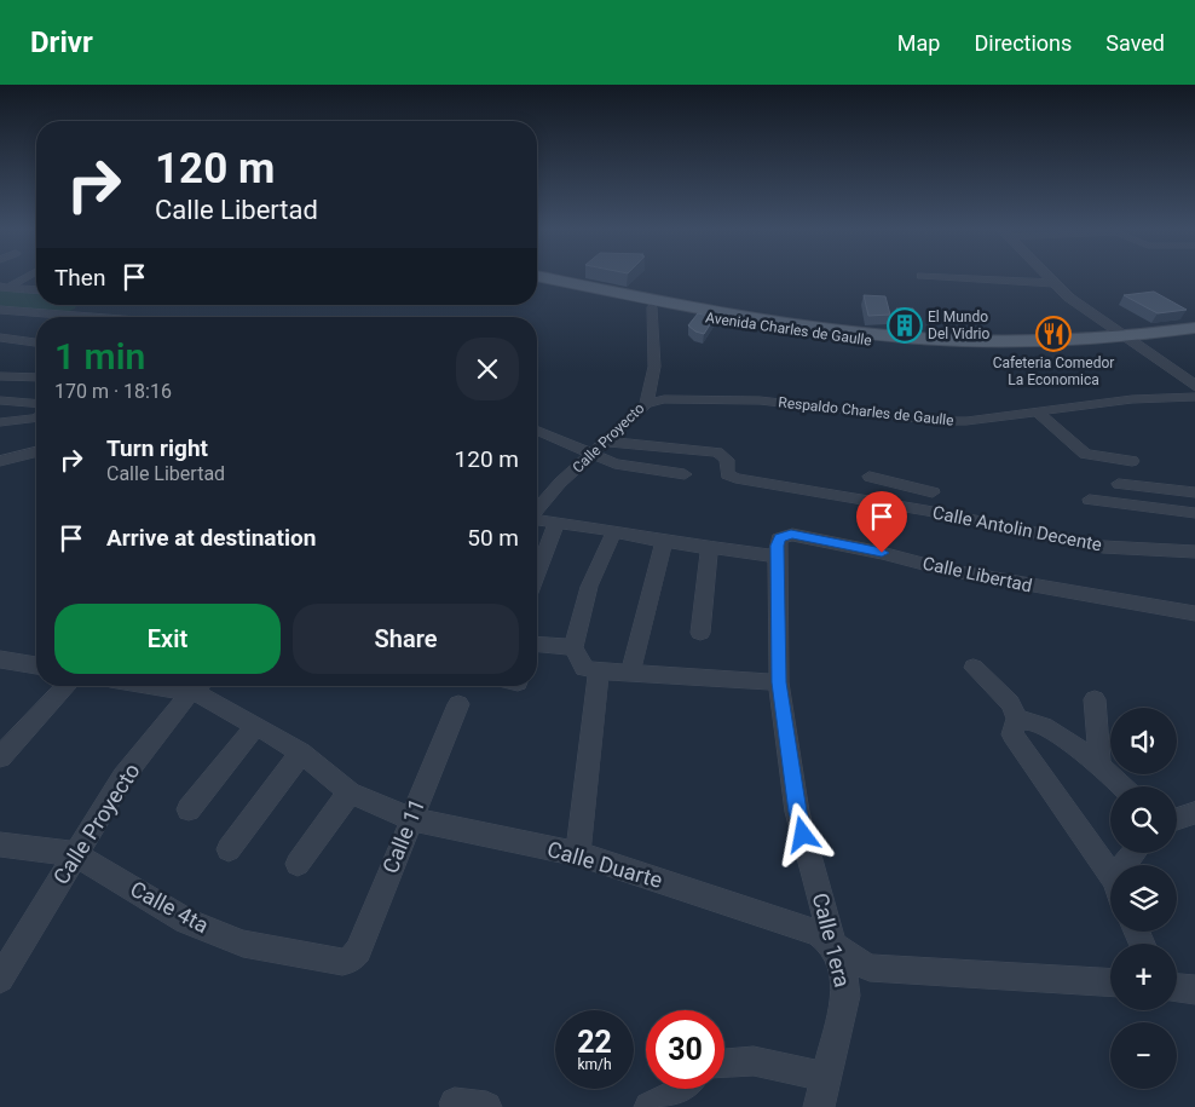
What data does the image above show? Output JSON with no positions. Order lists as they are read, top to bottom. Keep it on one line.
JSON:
{"streets":{"main road":["Avenida Charles de Gaulle"],"street":["Respaldo Charles de Gaulle","Calle Proyecto","Calle Antolin Decente","Calle Libertad","Calle 11","Calle Duarte","Calle 4ta","Calle 1era"]},"crossings":[["Avenida Charles de Gaulle","Calle Proyecto"],["Respaldo Charles de Gaulle","Calle Proyecto"],["Calle Proyecto","Calle Antolin Decente"],["Calle Proyecto","Calle 4ta"],["Calle Libertad","Calle 1era"],["Calle 11","Calle Duarte"],["Calle 11","Calle 4ta"],["Calle Duarte","Calle 1era"]],"places":{"building":["El Mundo Del Vidrio"],"restaurant":["Cafeteria Comedor La Economica"]},"page":{"header":"Drivr","nav":["Map","Directions","Saved"],"turn":["120 m","Calle Libertad"],"then":"Then","heading":["1 min","170 m · 18:16"],"list":[{"name":"Turn right","note":"Calle Libertad","value":"120 m"},{"name":"Arrive at destination","value":"50 m"}],"buttons":["Exit","Share"],"map_buttons":["+","−"],"speed":"22 km/h","limit":"30"}}
